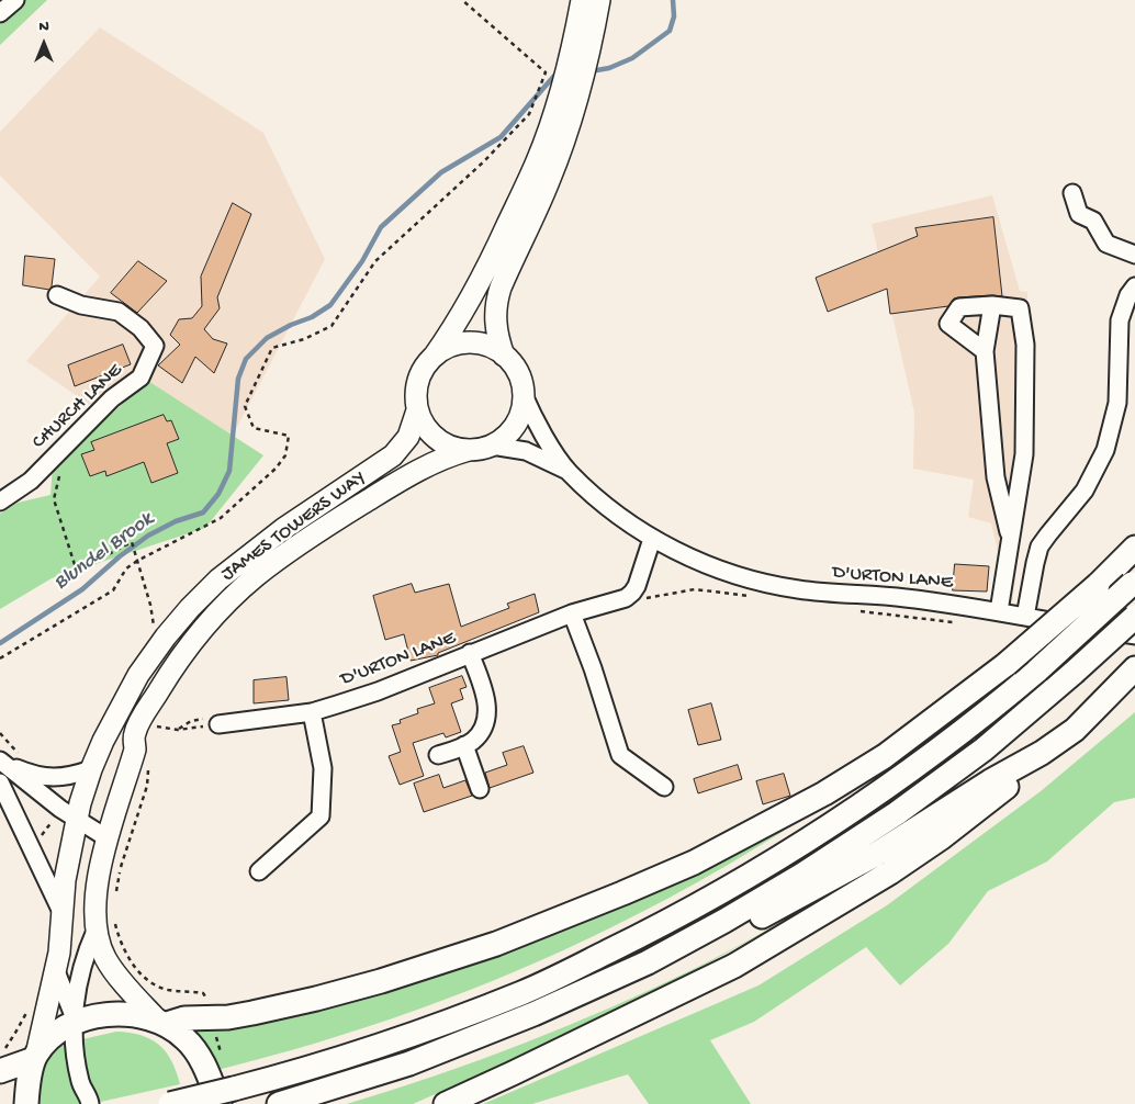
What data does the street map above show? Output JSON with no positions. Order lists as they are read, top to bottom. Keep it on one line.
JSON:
{"streets":{"main road":["JAMES TOWERS WAY"],"street":["CHURCH LANE","D'URTON LANE"]},"crossings":[["JAMES TOWERS WAY","D'URTON LANE"]],"water":["Blundel Brook"],"north":"top"}
